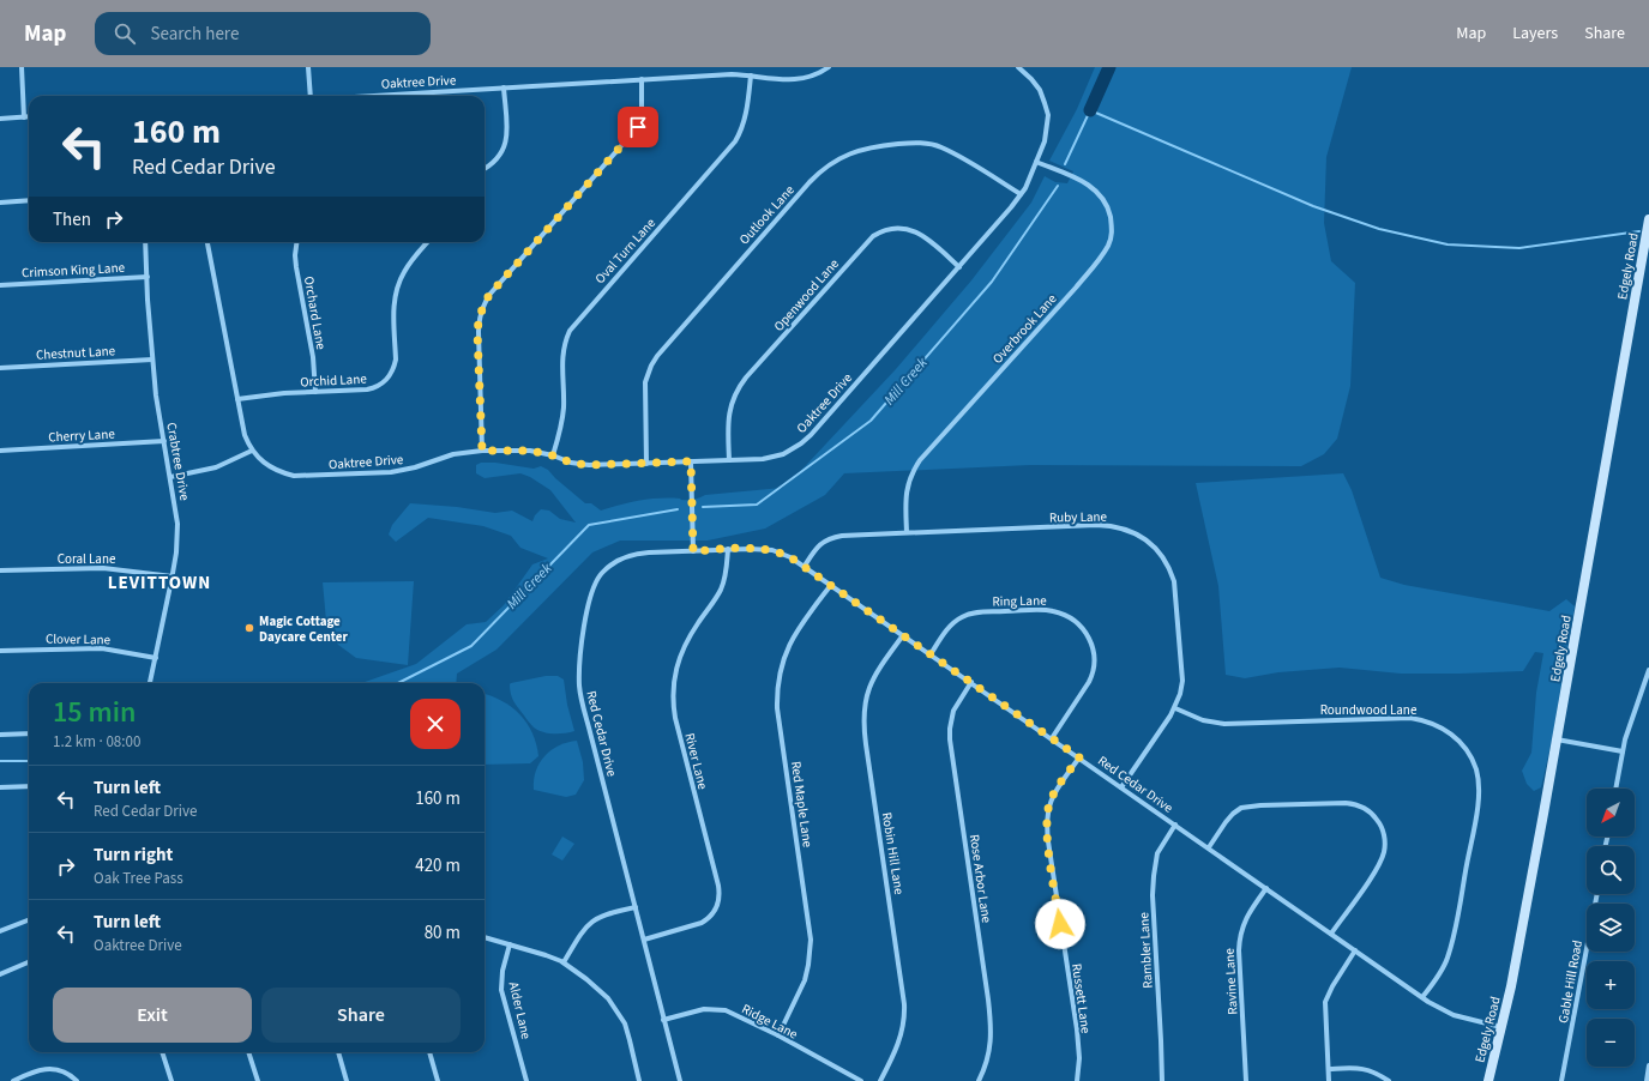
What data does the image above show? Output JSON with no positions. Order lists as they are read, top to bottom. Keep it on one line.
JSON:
{"streets":{"main road":["Edgely Road"],"street":["Oaktree Drive","Outlook Lane","Oval Turn Lane","Crimson King Lane","Openwood Lane","Orchard Lane","Overbrook Lane","Chestnut Lane","Orchid Lane","Cherry Lane","Crabtree Drive","Ruby Lane","Coral Lane","Ring Lane","Clover Lane","Roundwood Lane","Red Cedar Drive","River Lane","Red Maple Lane","Robin Hill Lane","Rose Arbor Lane","Rambler Lane","Ravine Lane","Gable Hill Road","Russett Lane","Alder Lane","Ridge Lane"]},"crossings":[["Oaktree Drive","Outlook Lane"],["Oaktree Drive","Oval Turn Lane"],["Oaktree Drive","Openwood Lane"],["Oaktree Drive","Overbrook Lane"],["Oaktree Drive","Orchid Lane"],["Edgely Road","Red Cedar Drive"],["Crimson King Lane","Crabtree Drive"],["Orchard Lane","Orchid Lane"],["Overbrook Lane","Ruby Lane"],["Chestnut Lane","Crabtree Drive"],["Cherry Lane","Crabtree Drive"],["Crabtree Drive","Coral Lane"],["Crabtree Drive","Clover Lane"],["Ruby Lane","Roundwood Lane"],["Ruby Lane","Red Cedar Drive"],["Ring Lane","Red Cedar Drive"],["Roundwood Lane","Red Cedar Drive"],["Red Cedar Drive","River Lane"],["Red Cedar Drive","Red Maple Lane"],["Red Cedar Drive","Robin Hill Lane"],["Red Cedar Drive","Rose Arbor Lane"],["Red Cedar Drive","Rambler Lane"],["Red Cedar Drive","Ravine Lane"],["Red Cedar Drive","Russett Lane"],["Red Cedar Drive","Ridge Lane"],["Red Maple Lane","Ridge Lane"]],"districts":["LEVITTOWN"],"water":["Mill Creek"],"places":["Magic Cottage Daycare Center"],"north":"bottom left","page":{"header":"Map","search":"Search here","nav":["Map","Layers","Share"],"turn":["160 m","Red Cedar Drive"],"then":"Then","heading":["15 min","1.2 km · 08:00"],"list":[{"name":"Turn left","note":"Red Cedar Drive","value":"160 m"},{"name":"Turn right","note":"Oak Tree Pass","value":"420 m"},{"name":"Turn left","note":"Oaktree Drive","value":"80 m"}],"map_buttons":["+","−"],"buttons":["Exit","Share"]}}
